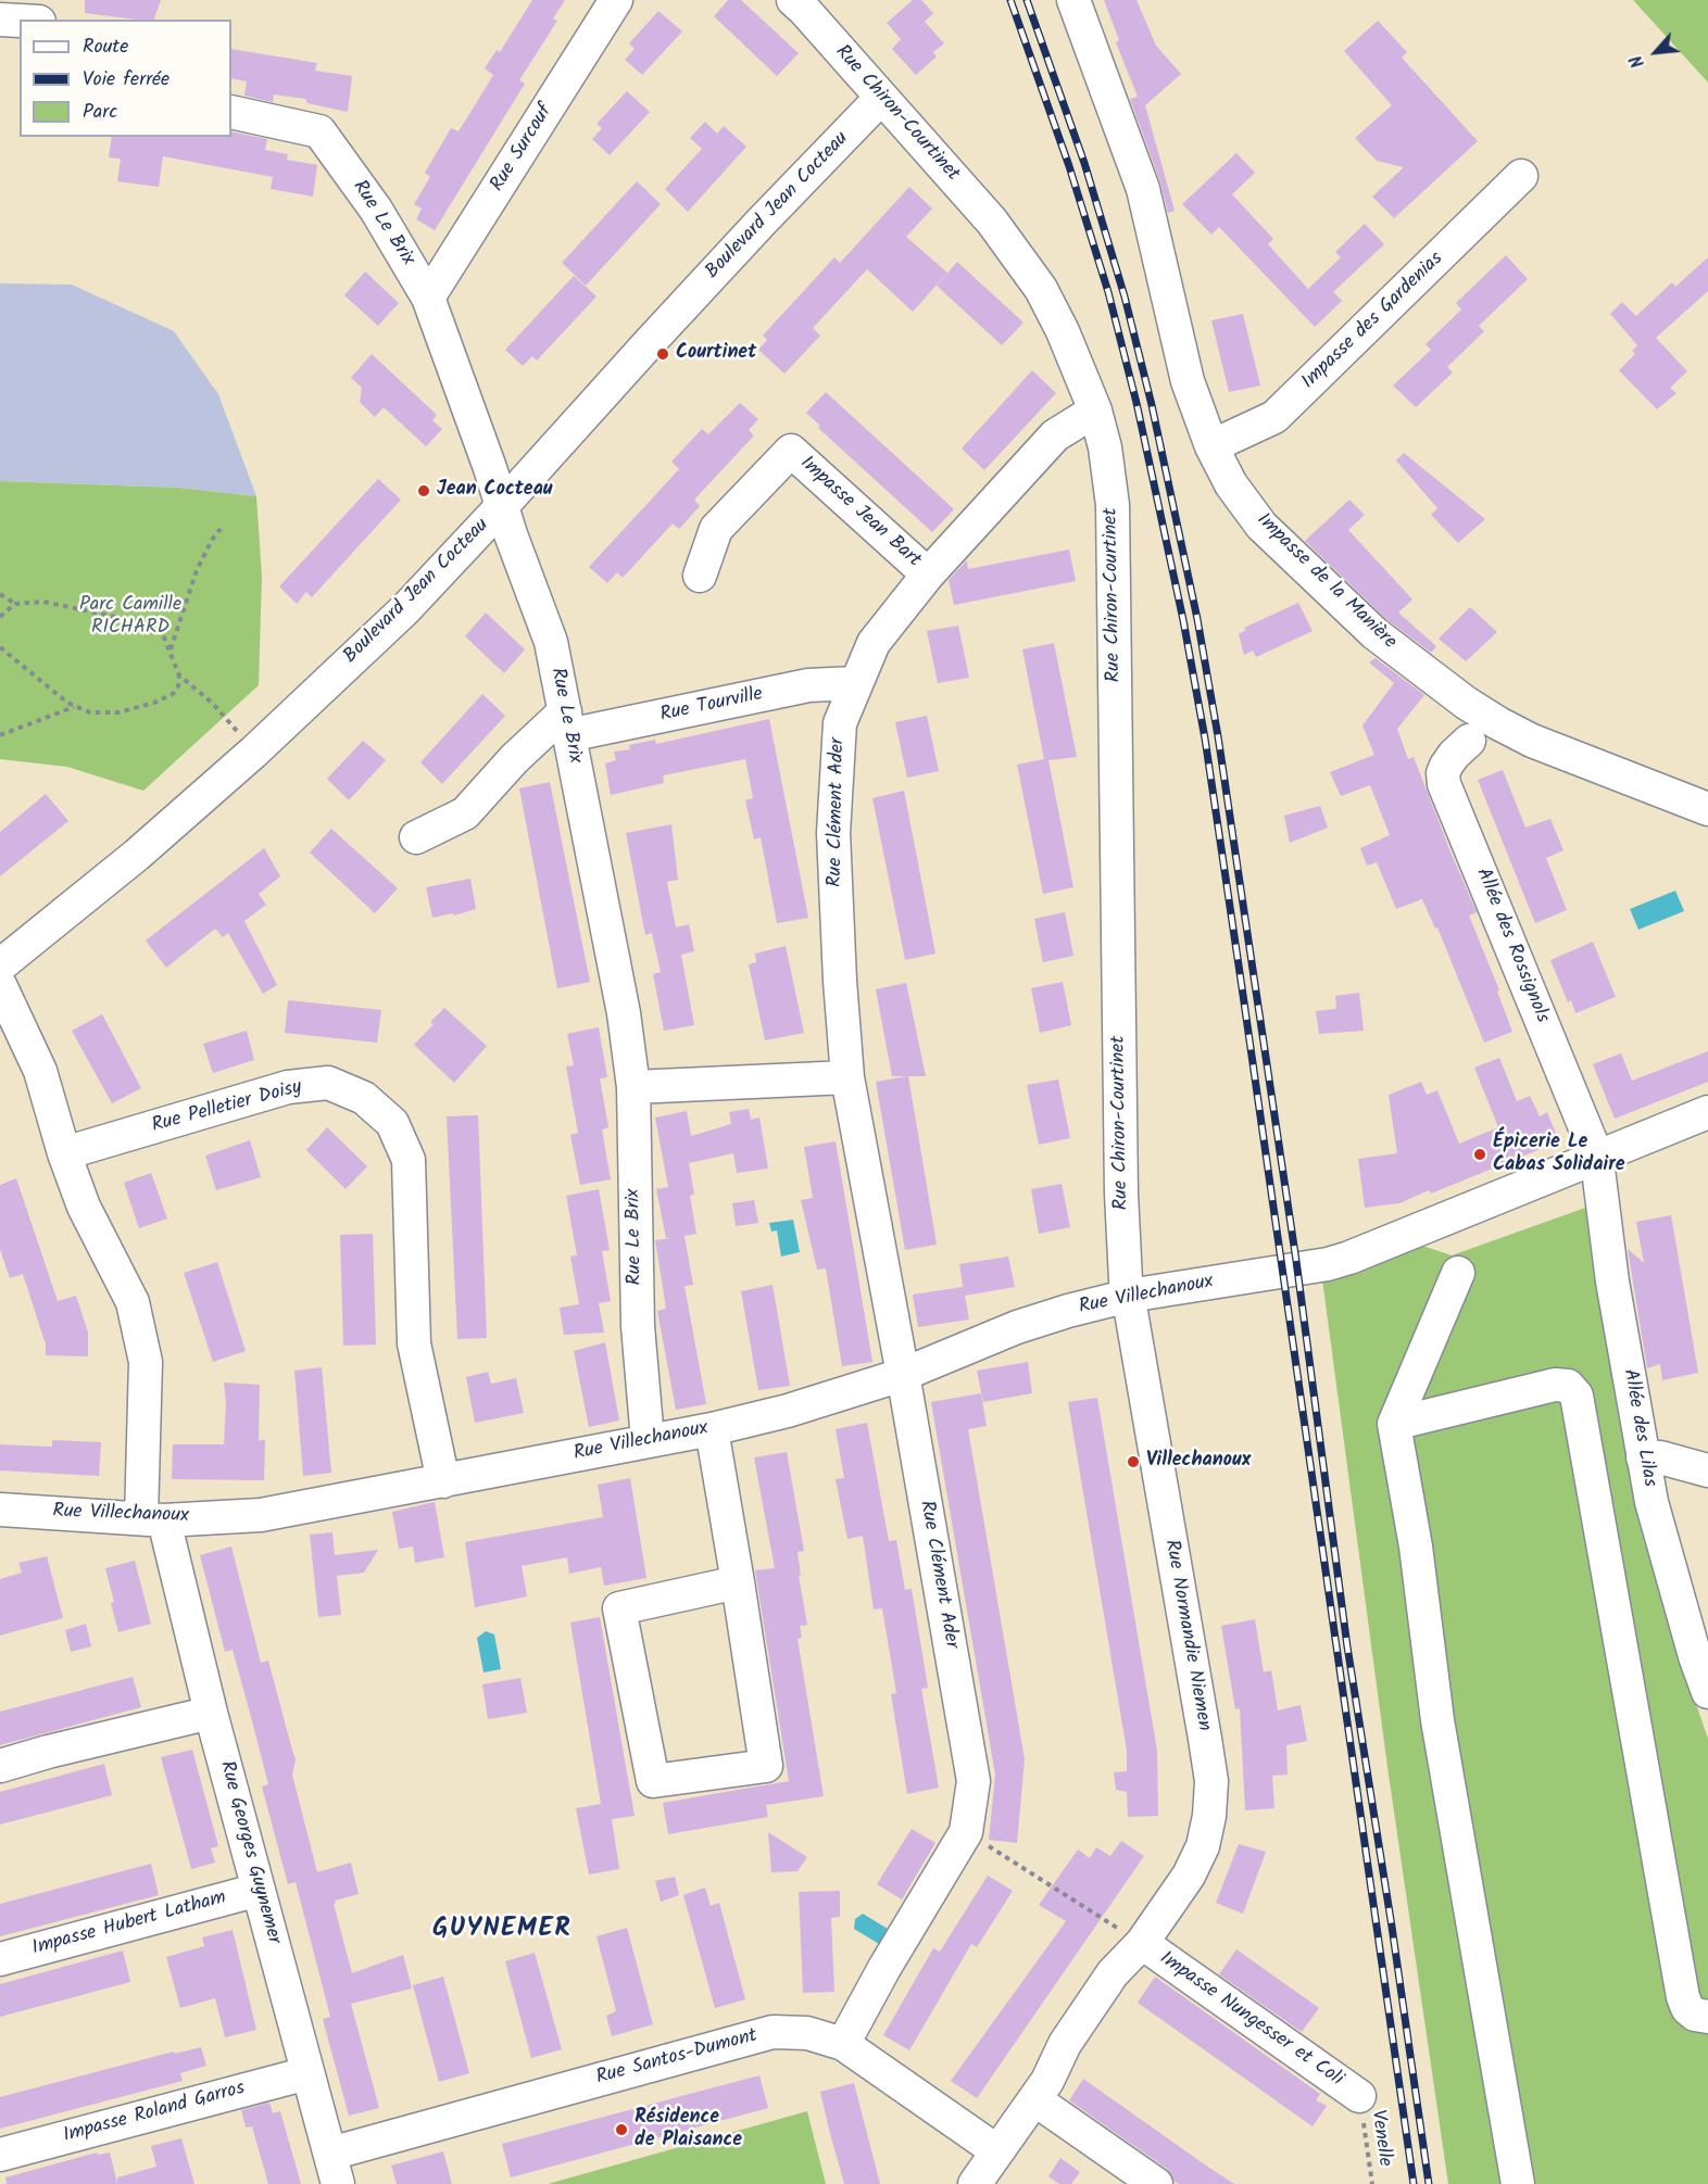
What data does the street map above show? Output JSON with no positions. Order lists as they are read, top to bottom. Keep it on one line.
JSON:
{"streets":{"street":["Rue Chiron-Courtinet","Rue Surcouf","Boulevard Jean Cocteau","Rue Le Brix","Impasse des Gardenias","Impasse Jean Bart","Impasse de la Manière","Rue Tourville","Rue Clément Ader","Allée des Rossignols","Rue Pelletier Doisy","Rue Villechanoux","Allée des Lilas","Rue Normandie Niemen","Rue Georges Guynemer","Impasse Hubert Latham","Impasse Nungesser et Coli","Rue Santos-Dumont","Impasse Roland Garros"],"path":["Venelle"]},"crossings":[["Rue Chiron-Courtinet","Boulevard Jean Cocteau"],["Rue Chiron-Courtinet","Rue Clément Ader"],["Rue Chiron-Courtinet","Rue Villechanoux"],["Rue Chiron-Courtinet","Rue Normandie Niemen"],["Rue Surcouf","Rue Le Brix"],["Boulevard Jean Cocteau","Rue Le Brix"],["Rue Le Brix","Rue Tourville"],["Rue Le Brix","Rue Villechanoux"],["Impasse des Gardenias","Impasse de la Manière"],["Impasse Jean Bart","Rue Clément Ader"],["Rue Tourville","Rue Clément Ader"],["Rue Clément Ader","Rue Villechanoux"],["Rue Clément Ader","Rue Santos-Dumont"],["Allée des Rossignols","Rue Villechanoux"],["Allée des Rossignols","Allée des Lilas"],["Rue Pelletier Doisy","Rue Villechanoux"],["Rue Pelletier Doisy","Rue Georges Guynemer"],["Rue Villechanoux","Allée des Lilas"],["Rue Villechanoux","Rue Normandie Niemen"],["Rue Villechanoux","Rue Georges Guynemer"],["Rue Normandie Niemen","Impasse Nungesser et Coli"],["Rue Normandie Niemen","Rue Santos-Dumont"],["Rue Georges Guynemer","Impasse Hubert Latham"],["Rue Georges Guynemer","Rue Santos-Dumont"],["Rue Georges Guynemer","Impasse Roland Garros"],["Impasse Nungesser et Coli","Venelle"]],"districts":["GUYNEMER"],"parks":["Parc Camille RICHARD"],"places":["Courtinet","Jean Cocteau","Épicerie Le Cabas Solidaire","Villechanoux","Résidence de Plaisance"],"legend":["Route","Voie ferrée","Parc"],"north":"bottom left"}
